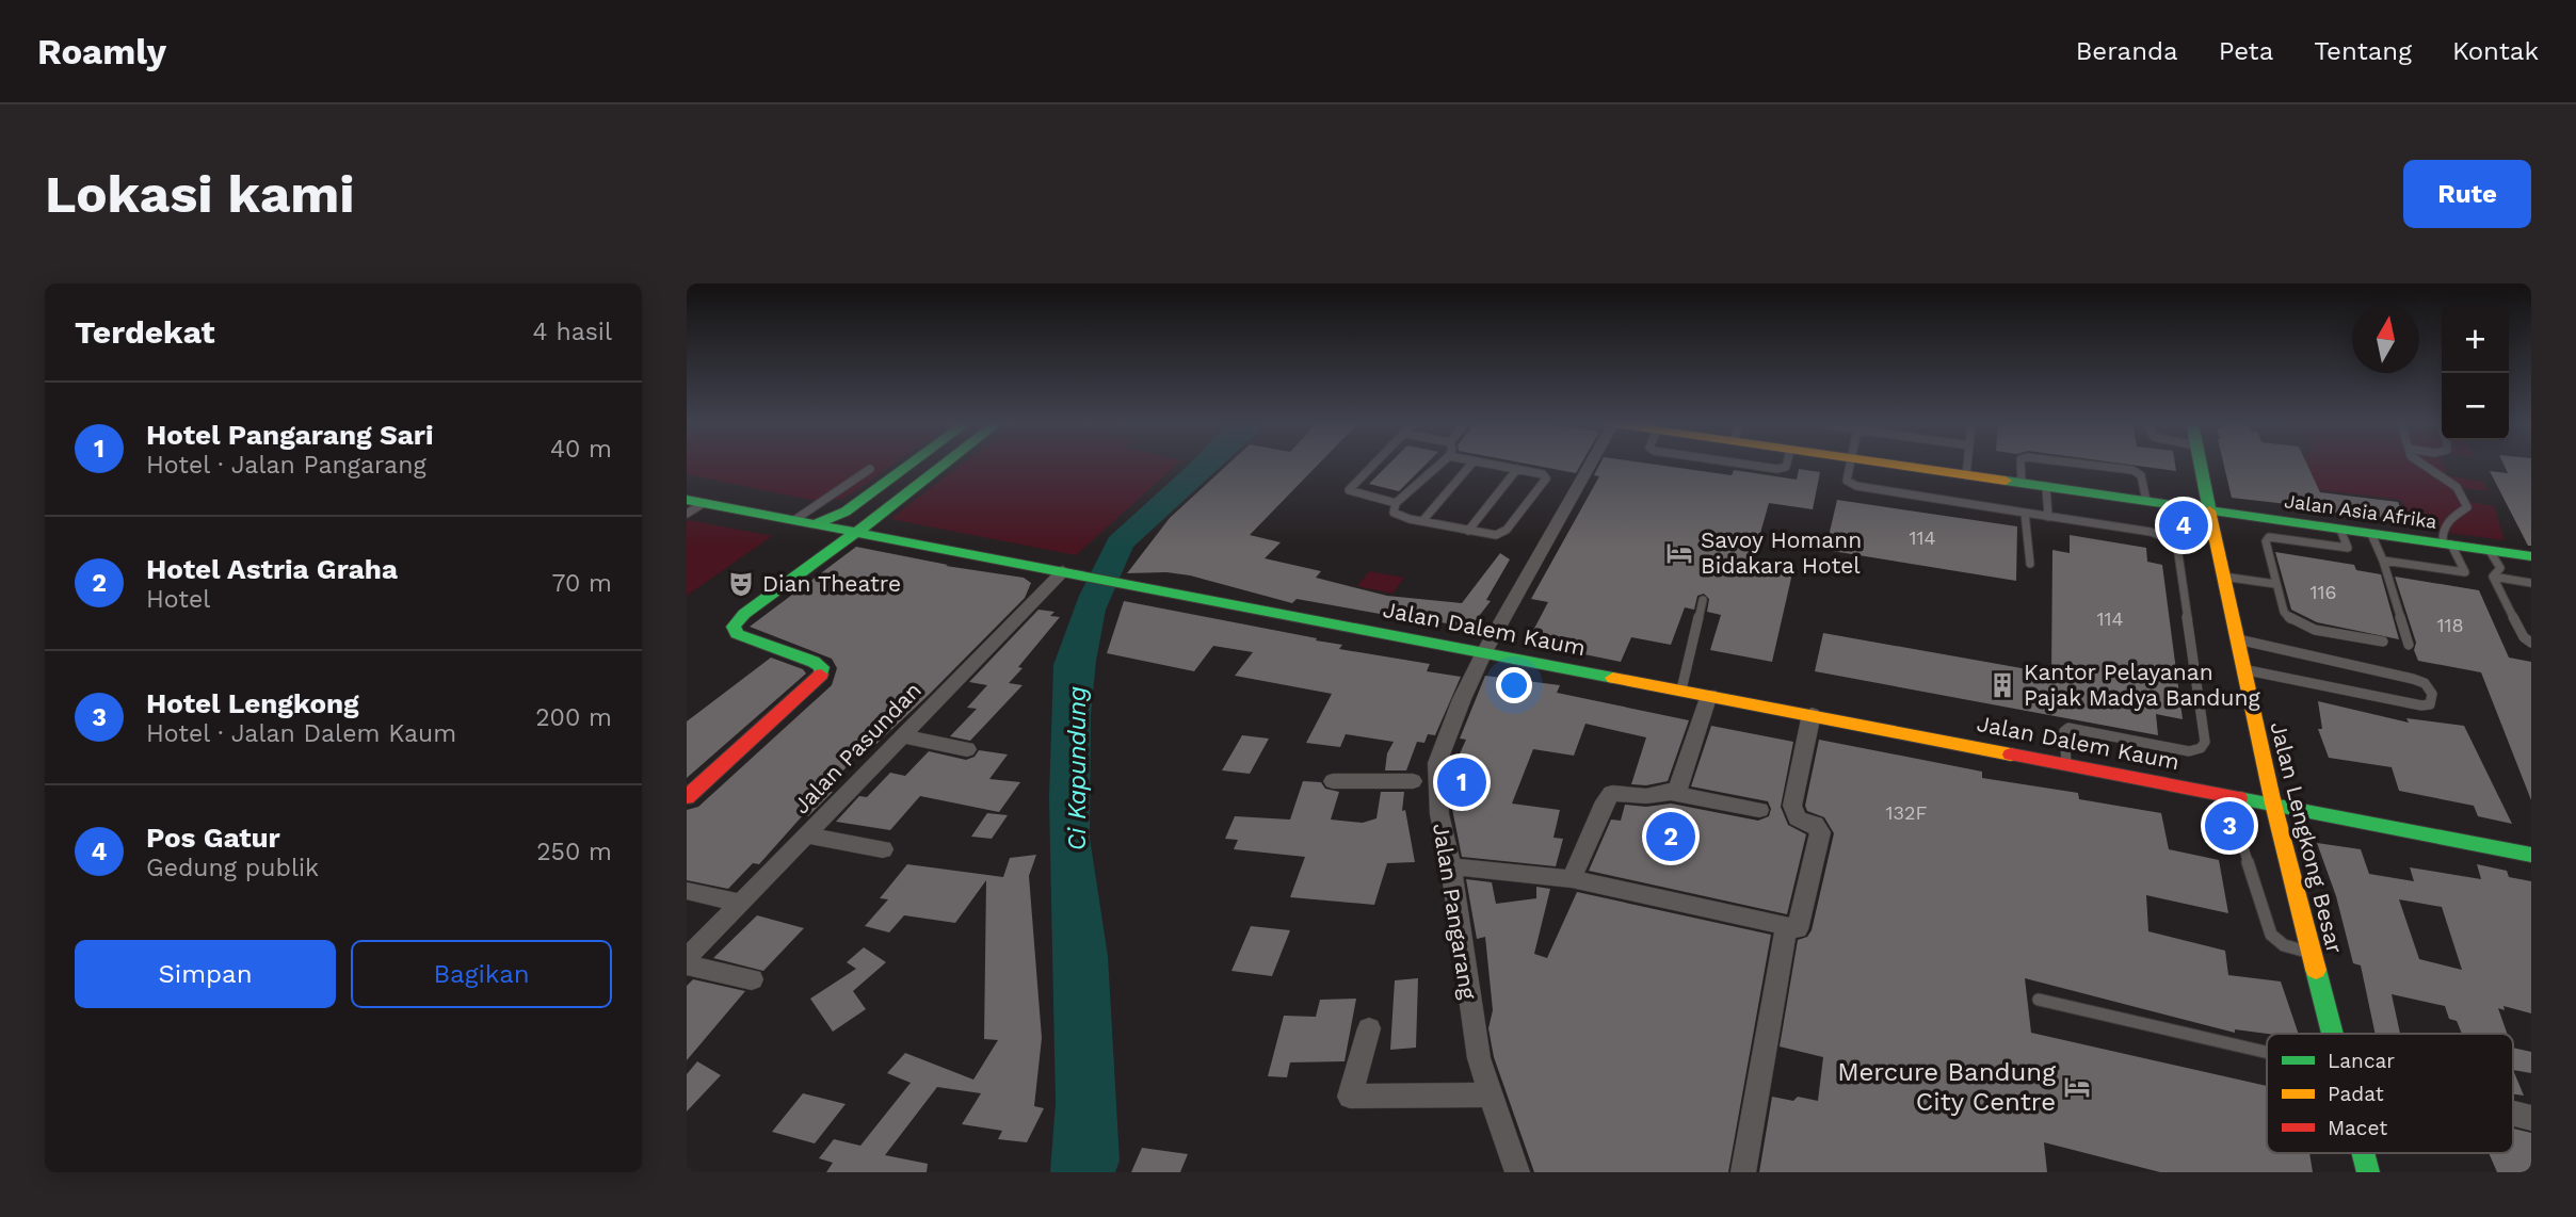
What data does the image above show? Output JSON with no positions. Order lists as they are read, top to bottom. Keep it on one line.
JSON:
{"streets":{"main road":["Jalan Asia Afrika","Jalan Dalem Kaum","Jalan Lengkong Besar"],"street":["Jalan Pasundan","Jalan Pangarang"]},"crossings":[["Jalan Asia Afrika","Jalan Lengkong Besar"],["Jalan Dalem Kaum","Jalan Pasundan"],["Jalan Dalem Kaum","Jalan Lengkong Besar"],["Jalan Dalem Kaum","Jalan Pangarang"]],"water":["Ci Kapundung"],"places":{"hotel":["Savoy Homann Bidakara Hotel","Mercure Bandung City Centre"],"theatre":["Dian Theatre"],"building":["Kantor Pelayanan Pajak Madya Bandung"]},"house_numbers":["114","116","114","118","132F"],"legend":["Lancar","Padat","Macet"],"north":"top","page":{"header":"Roamly","nav":["Beranda","Peta","Tentang","Kontak"],"buttons":["Rute",["Simpan","Bagikan"]],"title":"Lokasi kami","heading":["Terdekat","4 hasil"],"map_buttons":["+","−"],"list":[{"mark":"1","name":"Hotel Pangarang Sari","note":"Hotel · Jalan Pangarang","value":"40 m"},{"mark":"2","name":"Hotel Astria Graha","note":"Hotel","value":"70 m"},{"mark":"3","name":"Hotel Lengkong","note":"Hotel · Jalan Dalem Kaum","value":"200 m"},{"mark":"4","name":"Pos Gatur","note":"Gedung publik","value":"250 m"}],"pins":["4","1","3","2"]}}
